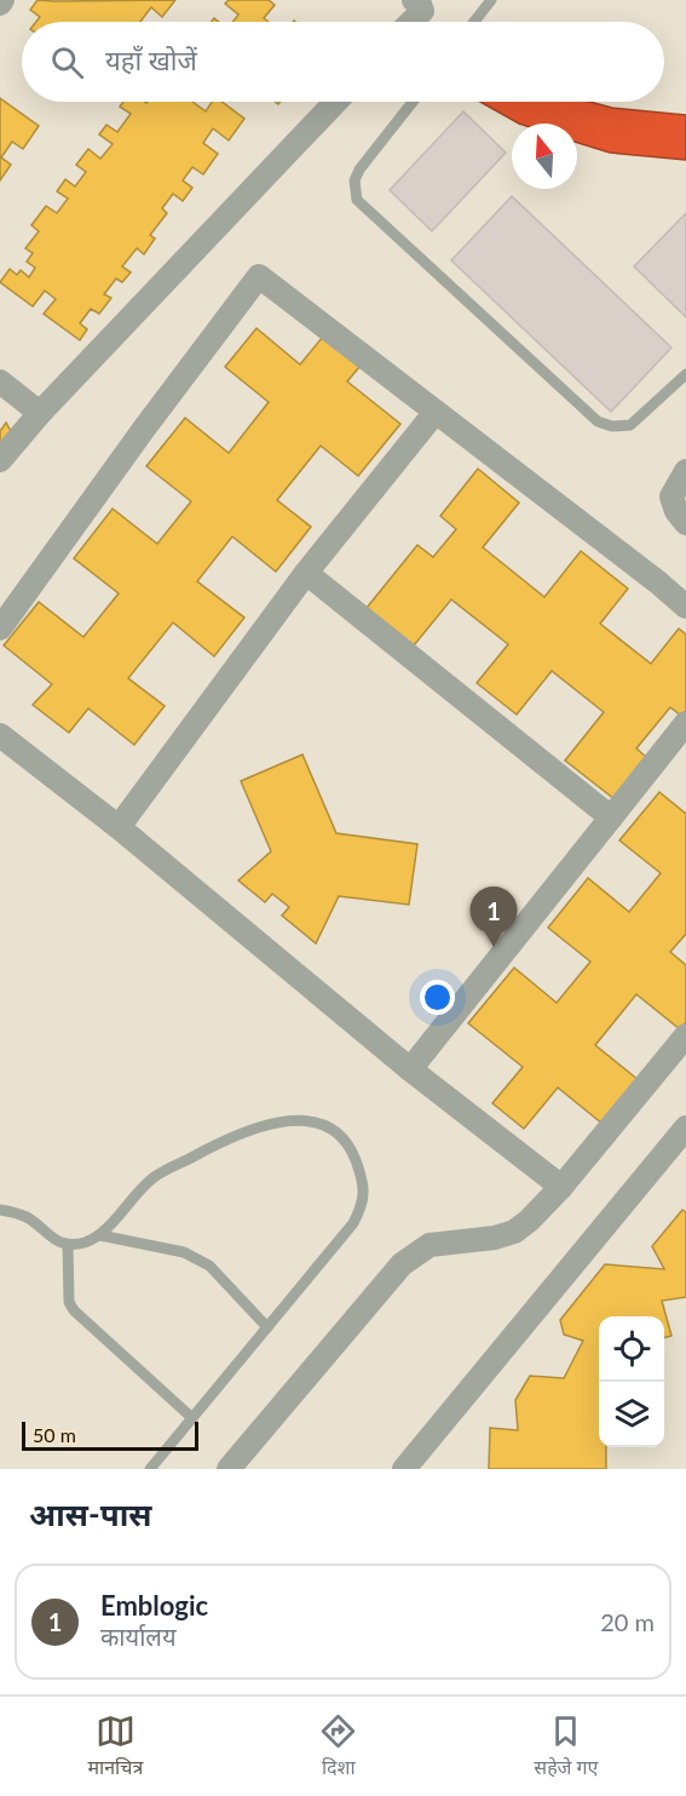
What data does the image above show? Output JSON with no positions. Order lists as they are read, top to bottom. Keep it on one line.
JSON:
{"scale_bar":"50 m","north":"top","page":{"search":"यहाँ खोजें","pins":"1","scale":"50 m","heading":"आस-पास","list":[{"mark":"1","name":"Emblogic","note":"कार्यालय","value":"20 m"}],"nav":["मानचित्र","दिशा","सहेजे गए"]}}
